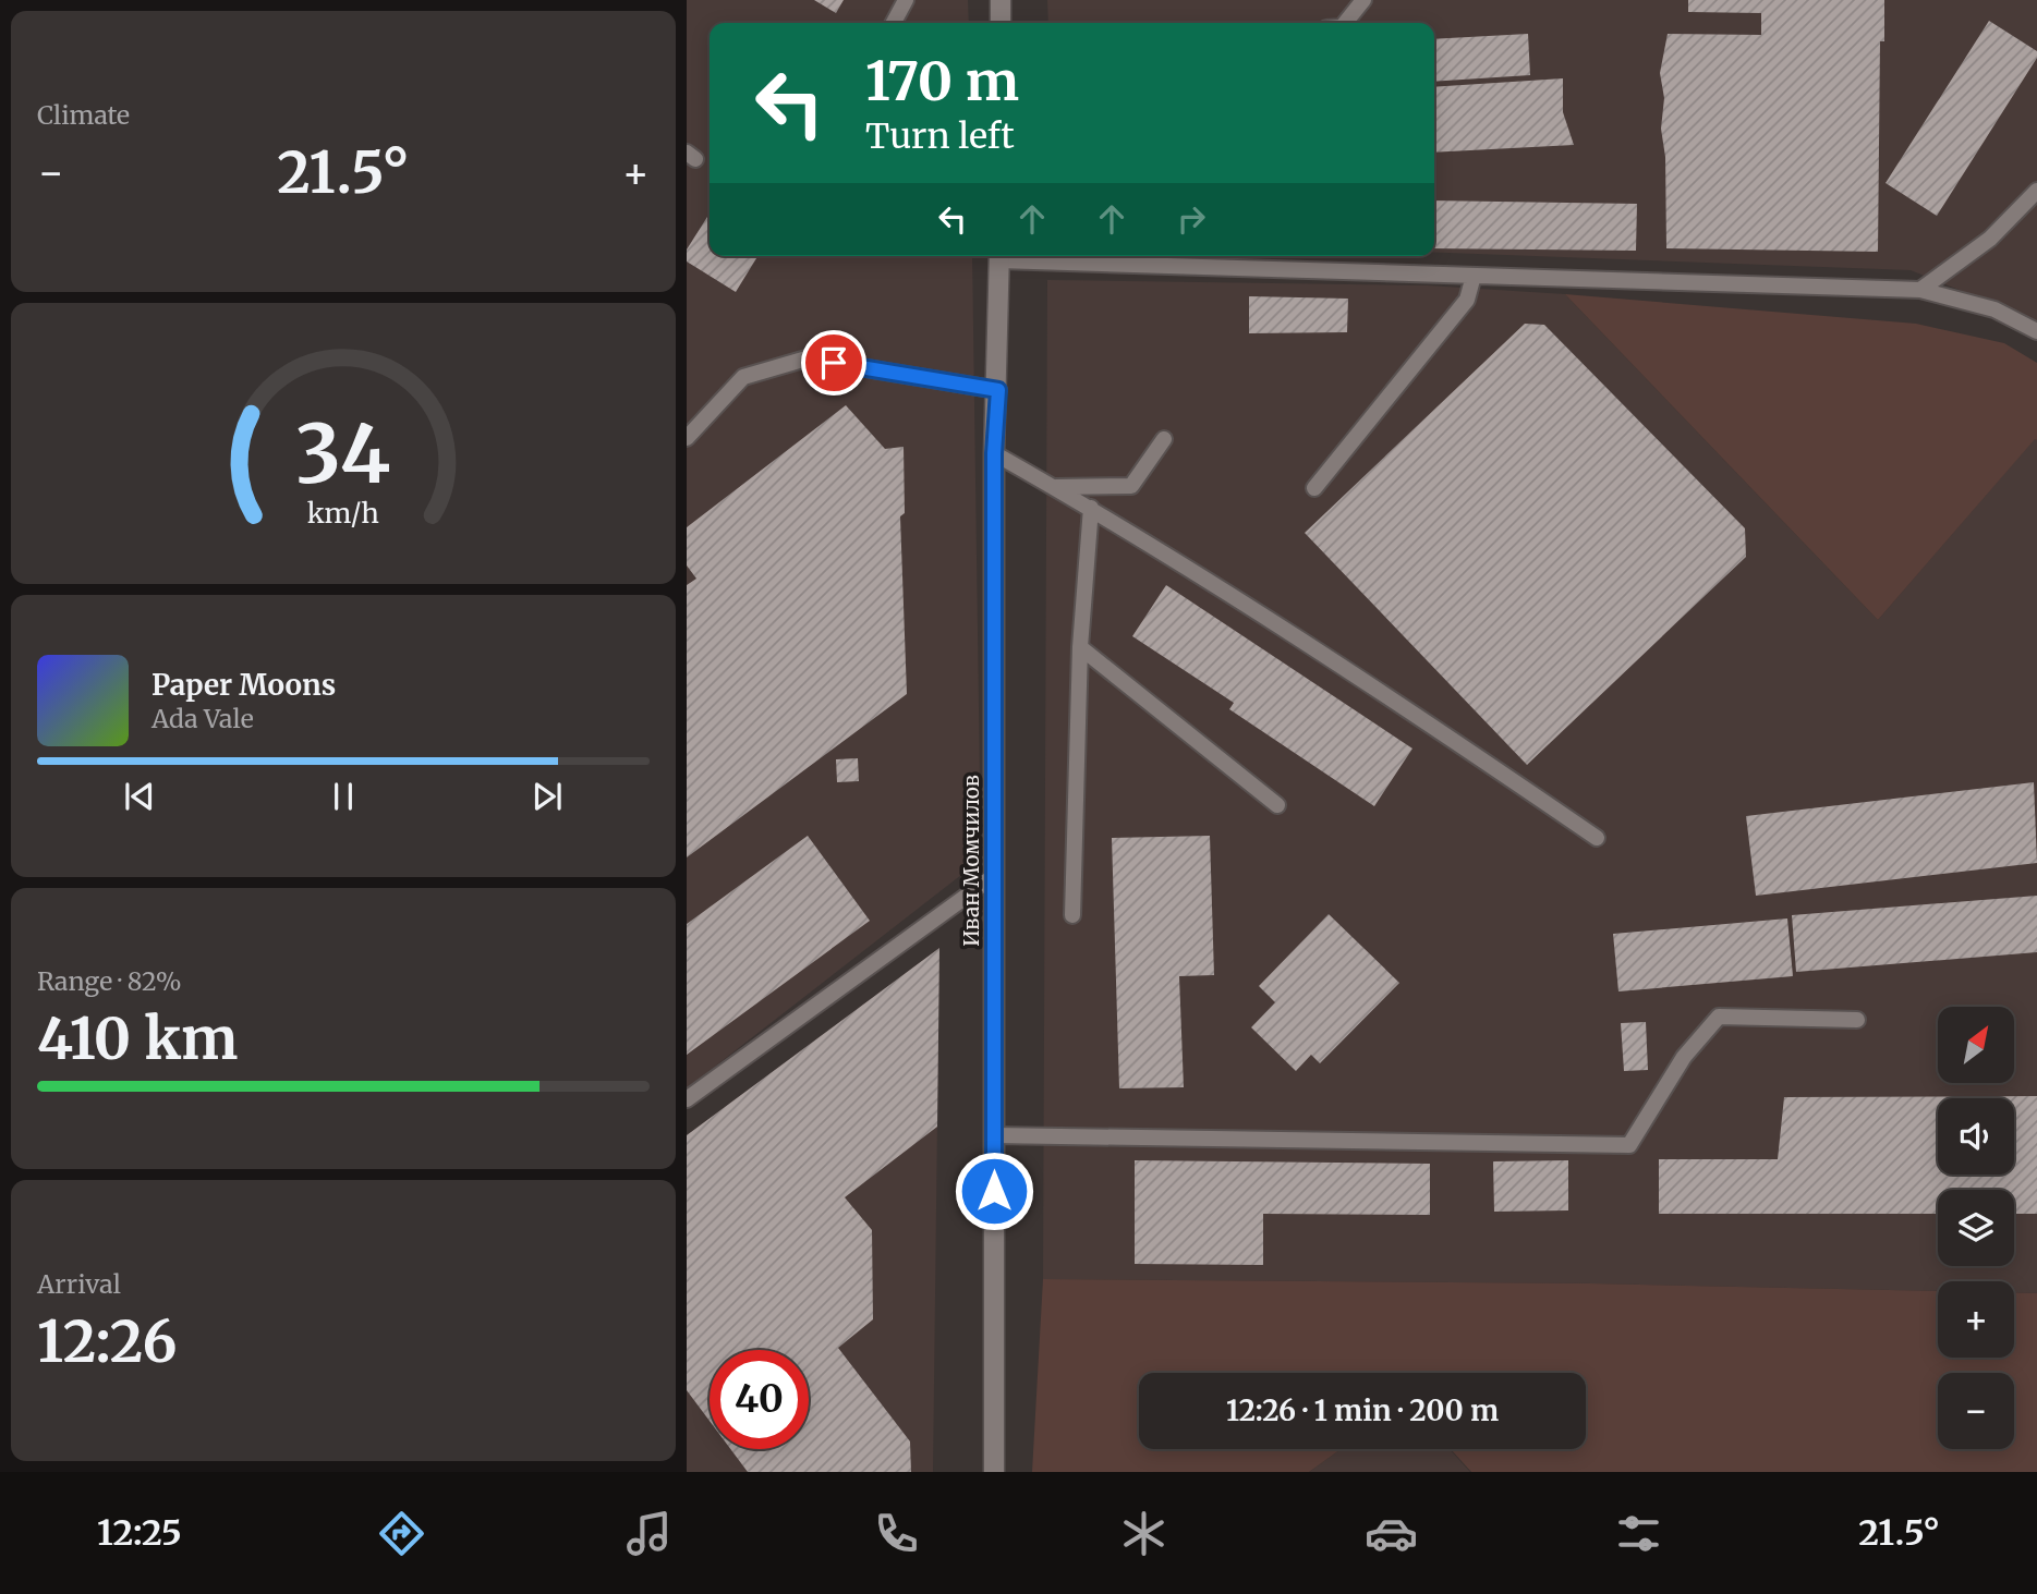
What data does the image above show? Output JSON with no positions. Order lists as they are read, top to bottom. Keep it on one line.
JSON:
{"streets":{"street":["Иван Момчилов"]},"north":"top right","page":{"tile":["Climate",["Range · 82%","410 km"],["Arrival","12:26"]],"turn":["170 m","Turn left"],"heat":["−","21.5°","+"],"song":["Paper Moons","Ada Vale"],"map_buttons":["+","−"],"limit":"40","trip":"12:26 · 1 min · 200 m","tabs":["12:25","21.5°"],"gauge":["34","km/h"]}}
